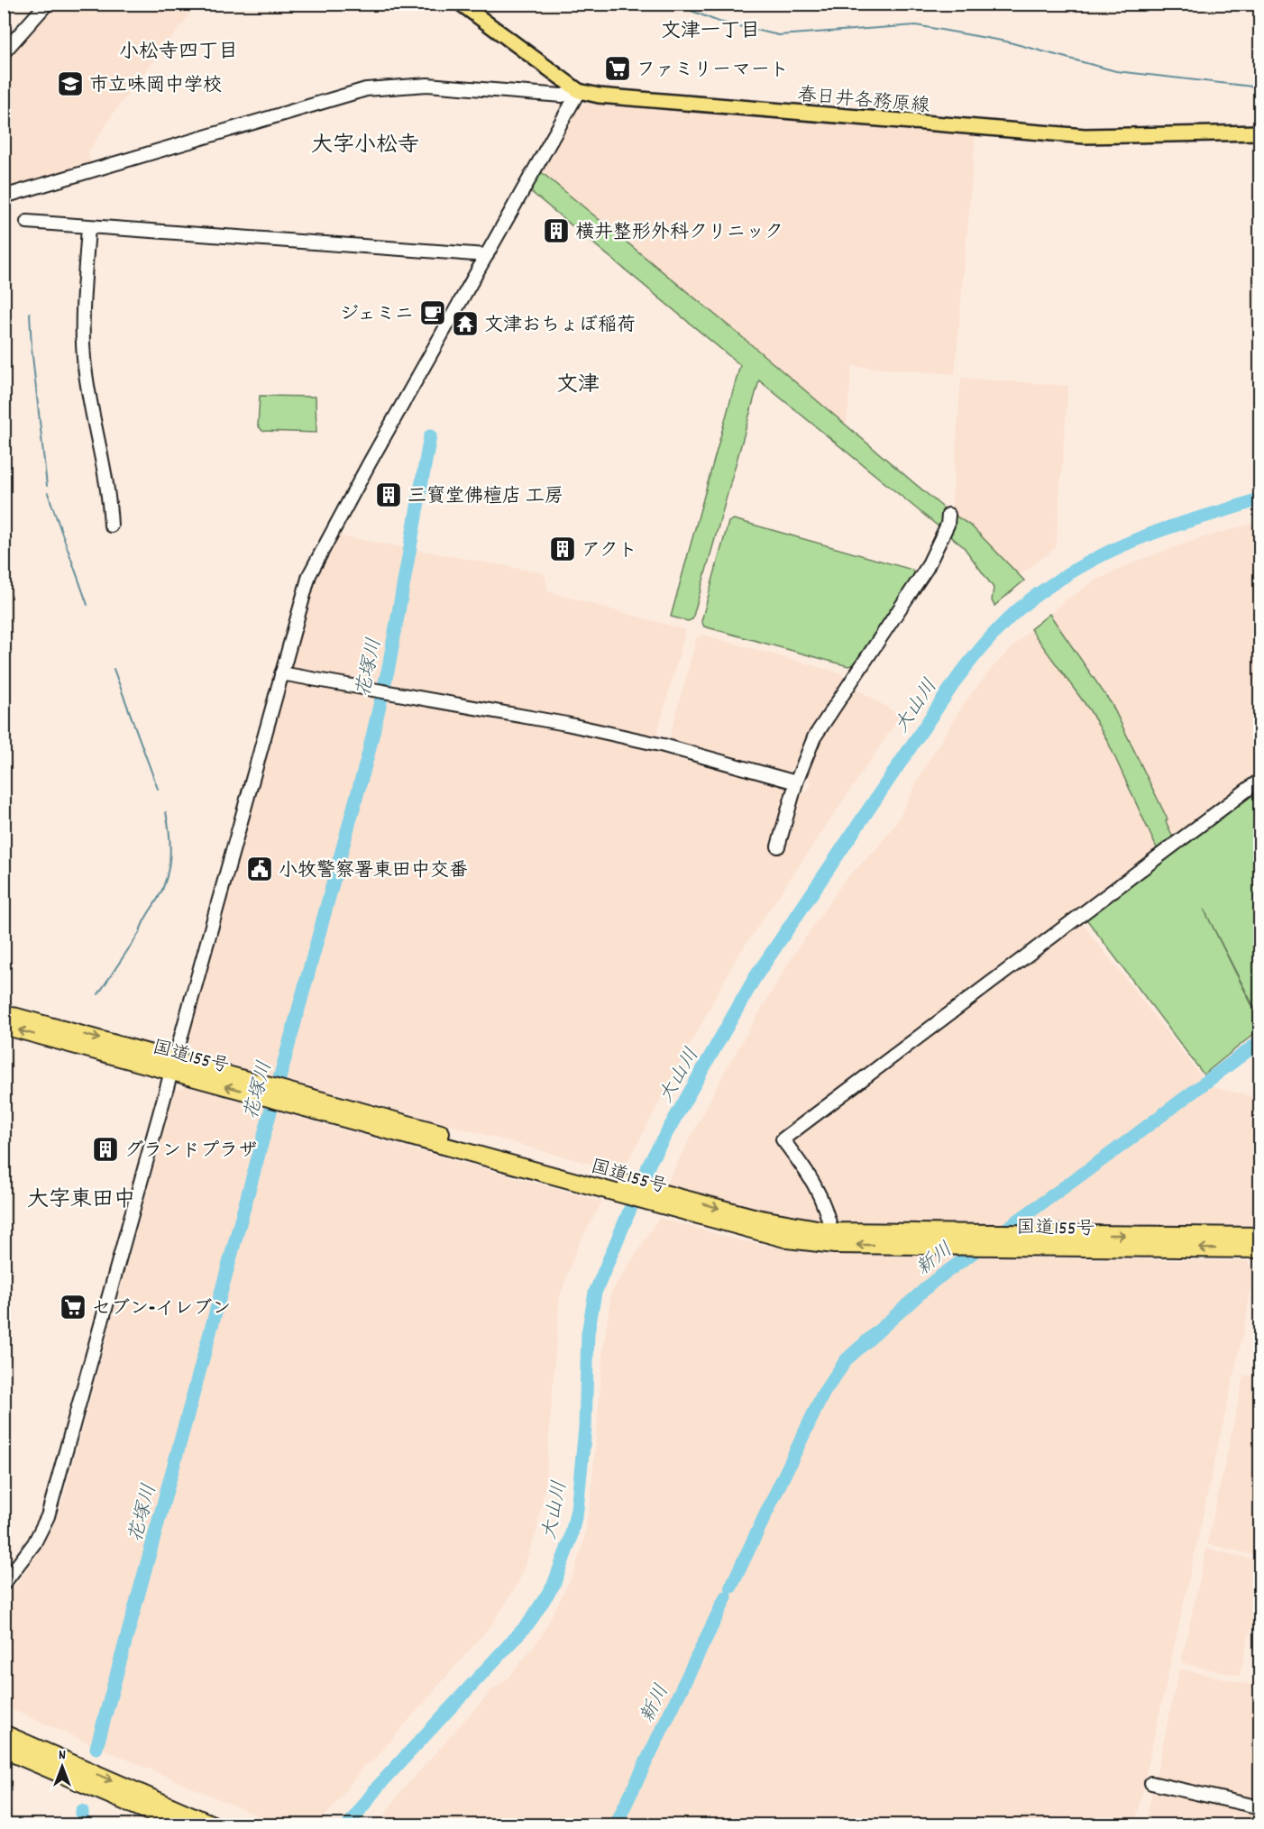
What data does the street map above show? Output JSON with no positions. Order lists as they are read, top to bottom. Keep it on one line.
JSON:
{"streets":{"highway":["国道155号"],"main road":["春日井各務原線"]},"districts":["文津一丁目","小松寺四丁目","大字小松寺","文津","大字東田中"],"water":["花塚川","大山川","新川"],"places":{"supermarket":["ファミリーマート","セブン-イレブン"],"school or university":["市立味岡中学校"],"building":["横井整形外科クリニック","三寳堂佛檀店 工房","アクト","グランドプラザ"],"cafe":["ジェミニ"],"temple":["文津おちょぼ稲荷"],"public building":["小牧警察署東田中交番"]},"north":"top"}
